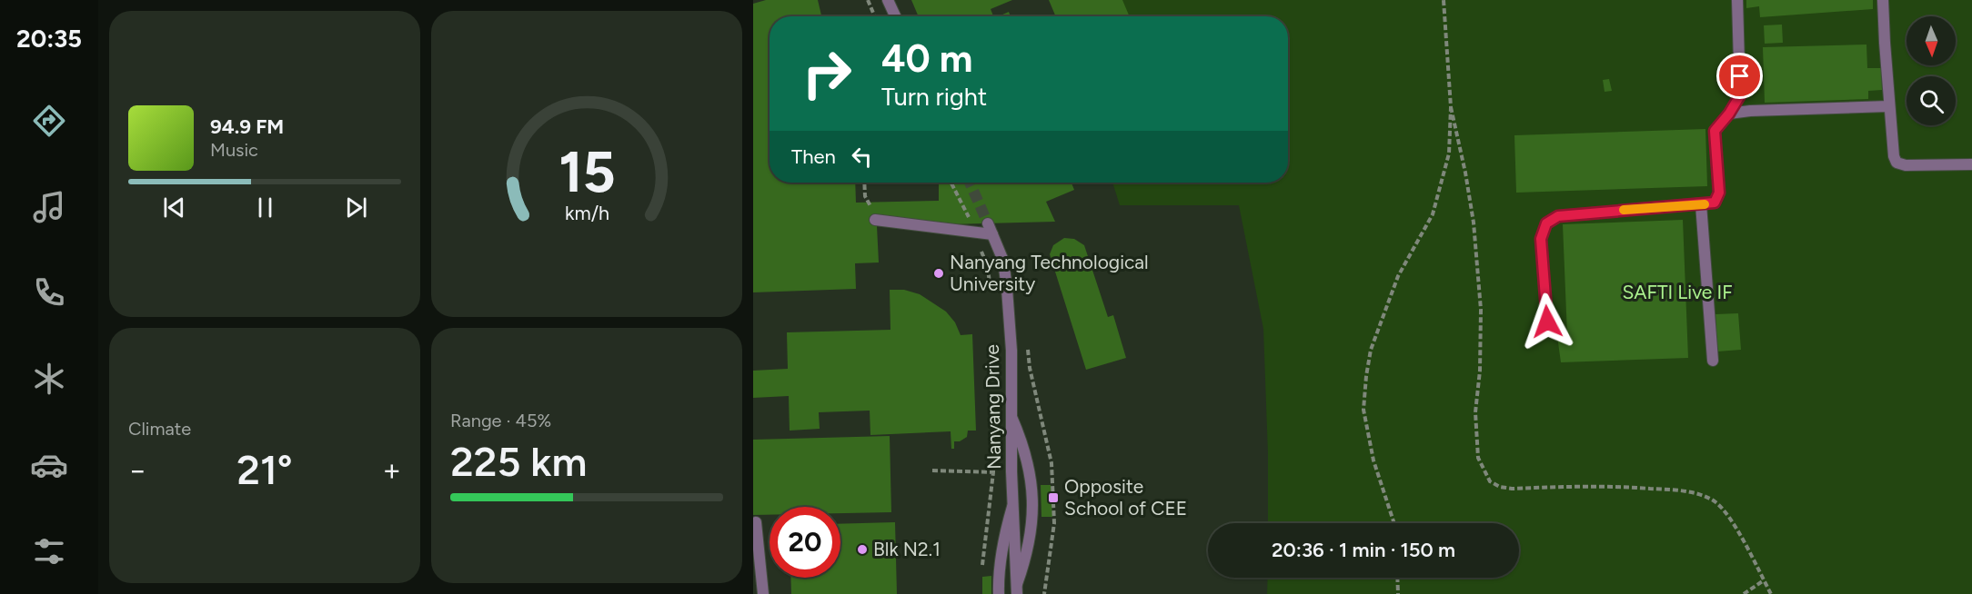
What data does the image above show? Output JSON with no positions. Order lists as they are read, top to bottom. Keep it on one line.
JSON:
{"streets":{"street":["Nanyang Drive"]},"parks":["SAFTI Live IF"],"places":{"other":["Nanyang Technological University","Blk N2.1"],"transit":["Opposite School of CEE"]},"north":"bottom","page":{"tabs":"20:35","turn":["40 m","Turn right"],"song":["94.9 FM","Music"],"then":"Then","tile":["Climate",["Range · 45%","225 km"]],"heat":["−","21°","+"],"limit":"20","trip":"20:36 · 1 min · 150 m","gauge":["15","km/h"]}}
